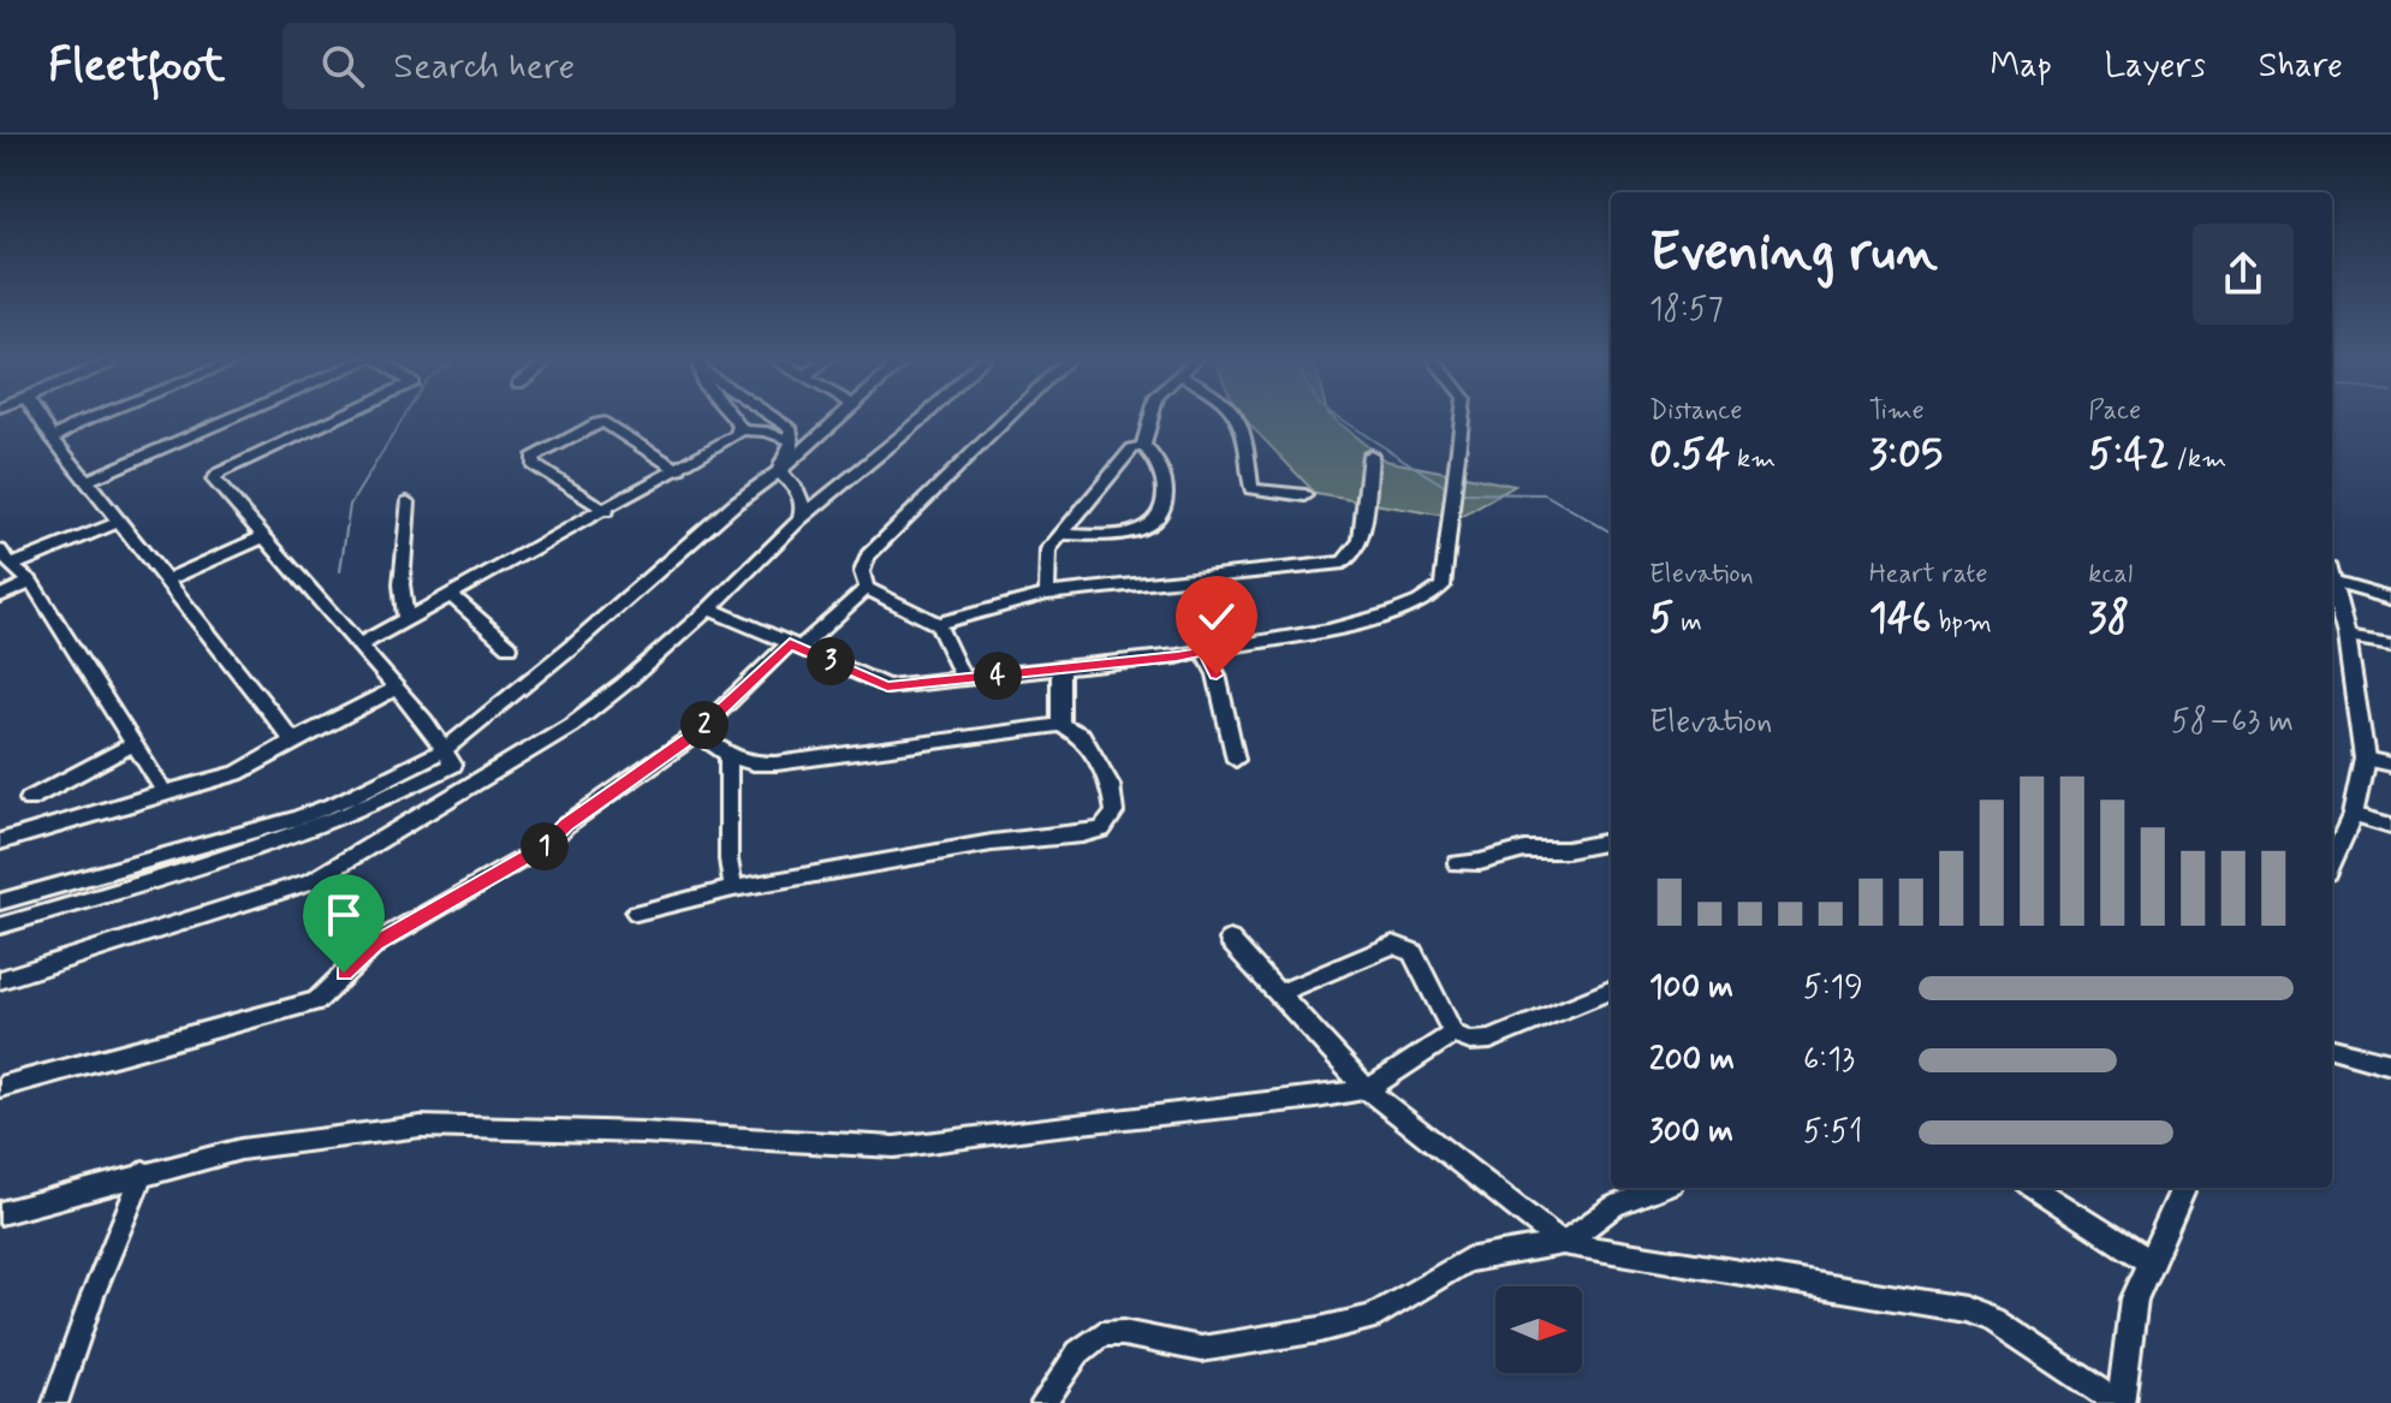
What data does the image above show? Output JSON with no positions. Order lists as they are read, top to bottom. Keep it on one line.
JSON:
{"north":"right","page":{"header":"Fleetfoot","search":"Search here","nav":["Map","Layers","Share"],"heading":["Evening run","18:57"],"stats":[["Distance","0.54 km"],["Time","3:05"],["Pace","5:42 /km"],["Elevation","5 m"],["Heart rate","146 bpm"],["kcal","38"]],"pins":["3","4","2","1"],"chart":["Elevation","58–63 m"],"list":[{"name":"100 m","note":"5:19"},{"name":"200 m","note":"6:13"},{"name":"300 m","note":"5:51"}]}}
